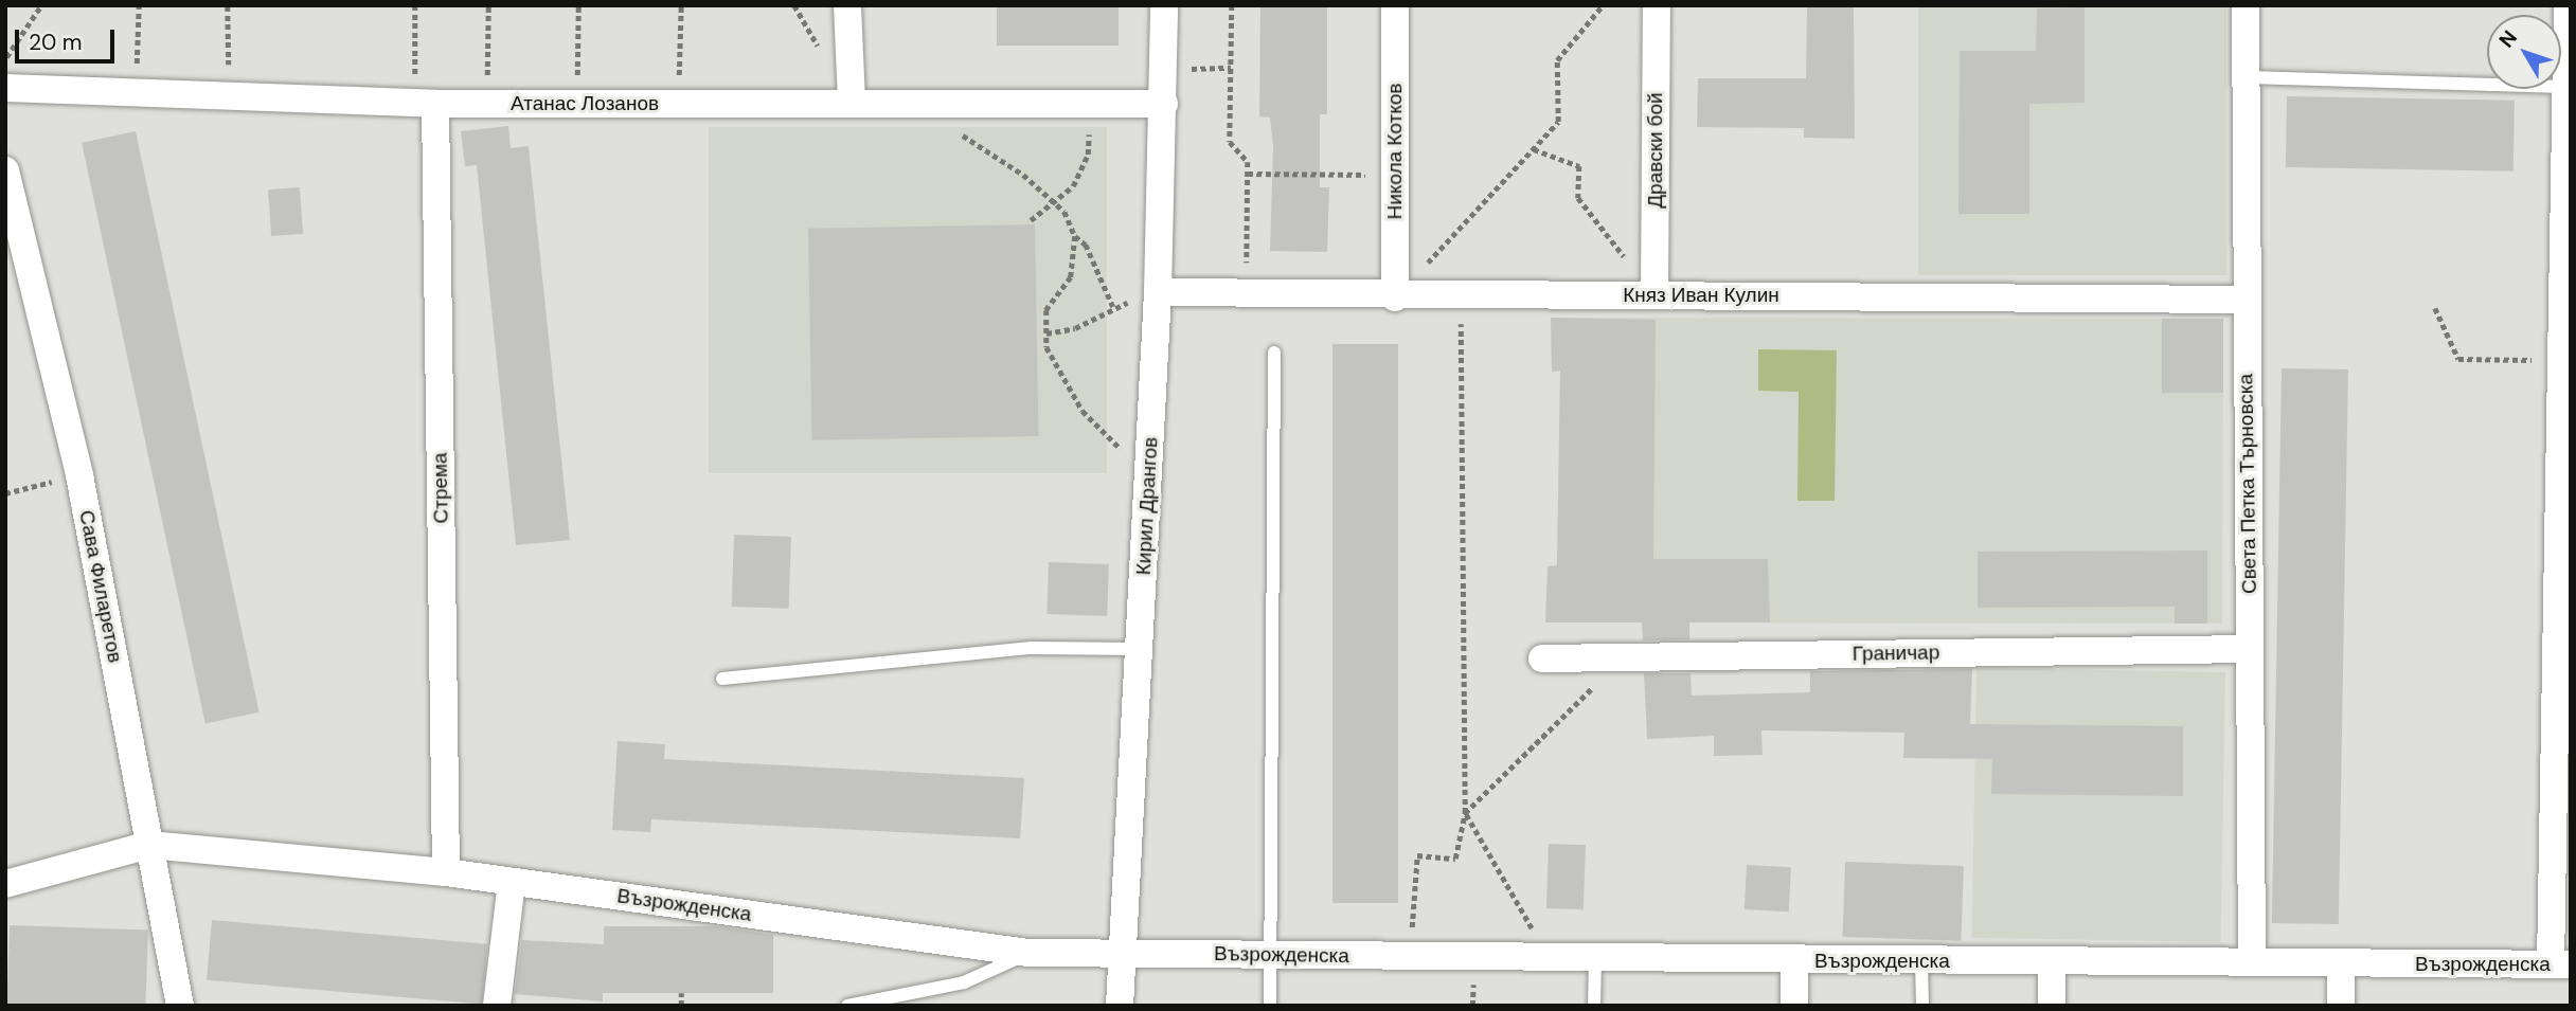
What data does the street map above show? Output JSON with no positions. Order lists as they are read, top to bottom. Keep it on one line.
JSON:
{"streets":{"street":["Атанас Лозанов","Дравски бой","Никола Котков","Княз Иван Кулин","Света Петка Търновска","Стрема","Кирил Дрангов","Сава Филаретов","Граничар","Възрожденска"]},"crossings":[["Атанас Лозанов","Стрема"],["Атанас Лозанов","Кирил Дрангов"],["Дравски бой","Княз Иван Кулин"],["Никола Котков","Княз Иван Кулин"],["Княз Иван Кулин","Света Петка Търновска"],["Княз Иван Кулин","Кирил Дрангов"],["Света Петка Търновска","Граничар"],["Света Петка Търновска","Възрожденска"],["Стрема","Възрожденска"],["Кирил Дрангов","Възрожденска"],["Сава Филаретов","Възрожденска"]],"scale_bar":"20 m","north":"top left"}
